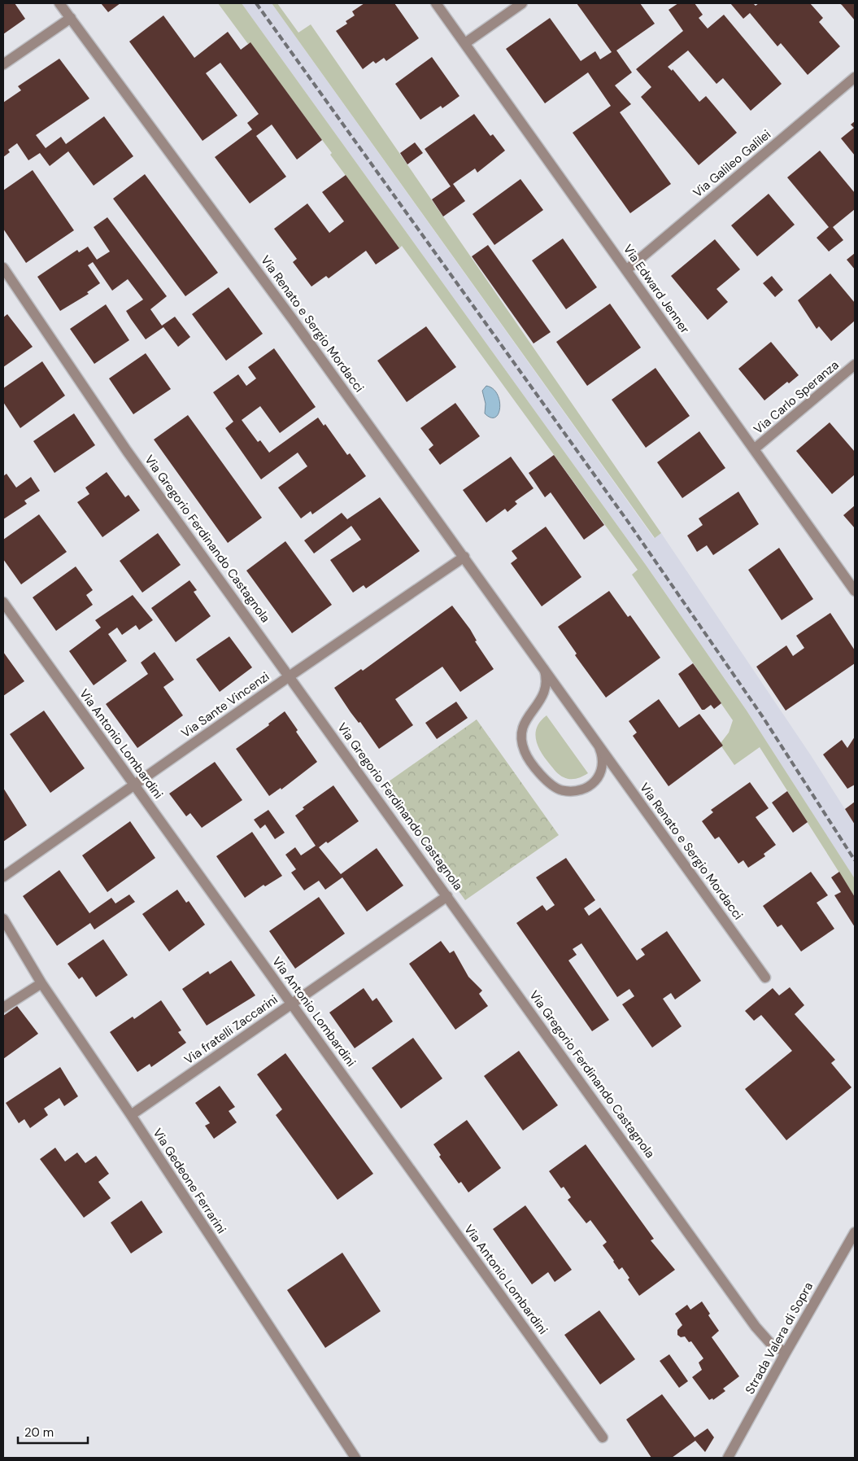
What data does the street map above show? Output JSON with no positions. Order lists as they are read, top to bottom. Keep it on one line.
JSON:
{"streets":{"street":["Via Galileo Galilei","Via Edward Jenner","Via Renato e Sergio Mordacci","Via Carlo Speranza","Via Gregorio Ferdinando Castagnola","Via Sante Vincenzi","Via Antonio Lombardini","Via fratelli Zaccarini","Via Gedeone Ferrarini","Strada Valera di Sopra"]},"crossings":[["Via Galileo Galilei","Via Edward Jenner"],["Via Edward Jenner","Via Carlo Speranza"],["Via Renato e Sergio Mordacci","Via Sante Vincenzi"],["Via Gregorio Ferdinando Castagnola","Via Sante Vincenzi"],["Via Gregorio Ferdinando Castagnola","Via fratelli Zaccarini"],["Via Gregorio Ferdinando Castagnola","Strada Valera di Sopra"],["Via Sante Vincenzi","Via Antonio Lombardini"],["Via Antonio Lombardini","Via fratelli Zaccarini"],["Via fratelli Zaccarini","Via Gedeone Ferrarini"]],"scale_bar":"20 m"}
